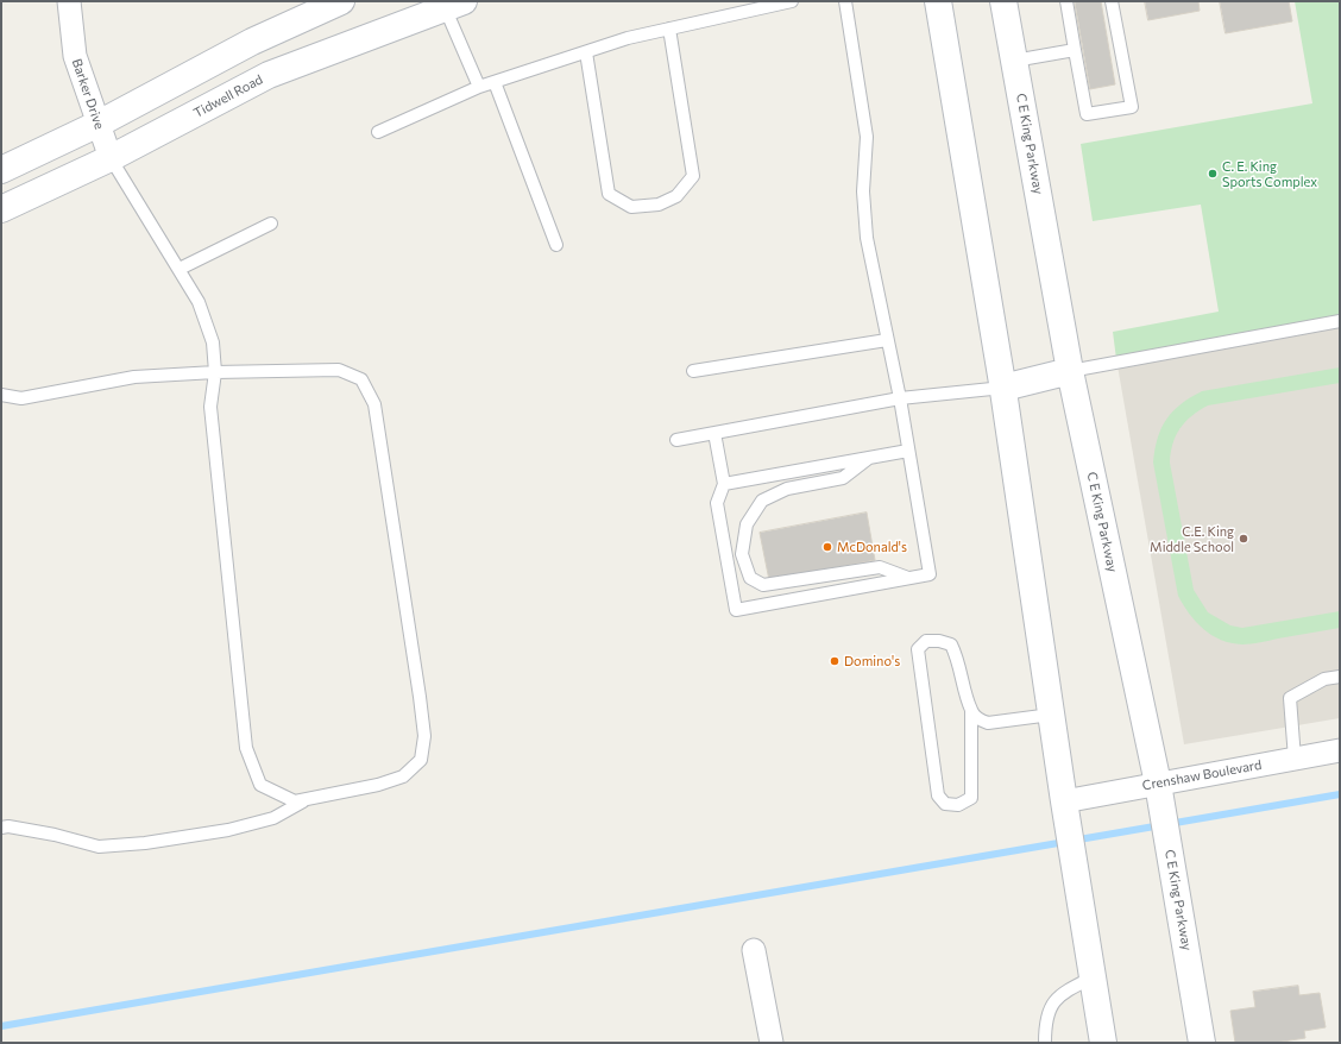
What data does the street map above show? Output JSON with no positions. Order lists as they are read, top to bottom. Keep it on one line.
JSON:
{"streets":{"main road":["Tidwell Road","C E King Parkway"],"street":["Barker Drive","Crenshaw Boulevard"]},"crossings":[["Barker Drive","Tidwell Road"],["C E King Parkway","Crenshaw Boulevard"]],"places":["C. E. King Sports Complex","C.E. King Middle School","McDonald's","Domino's"]}
